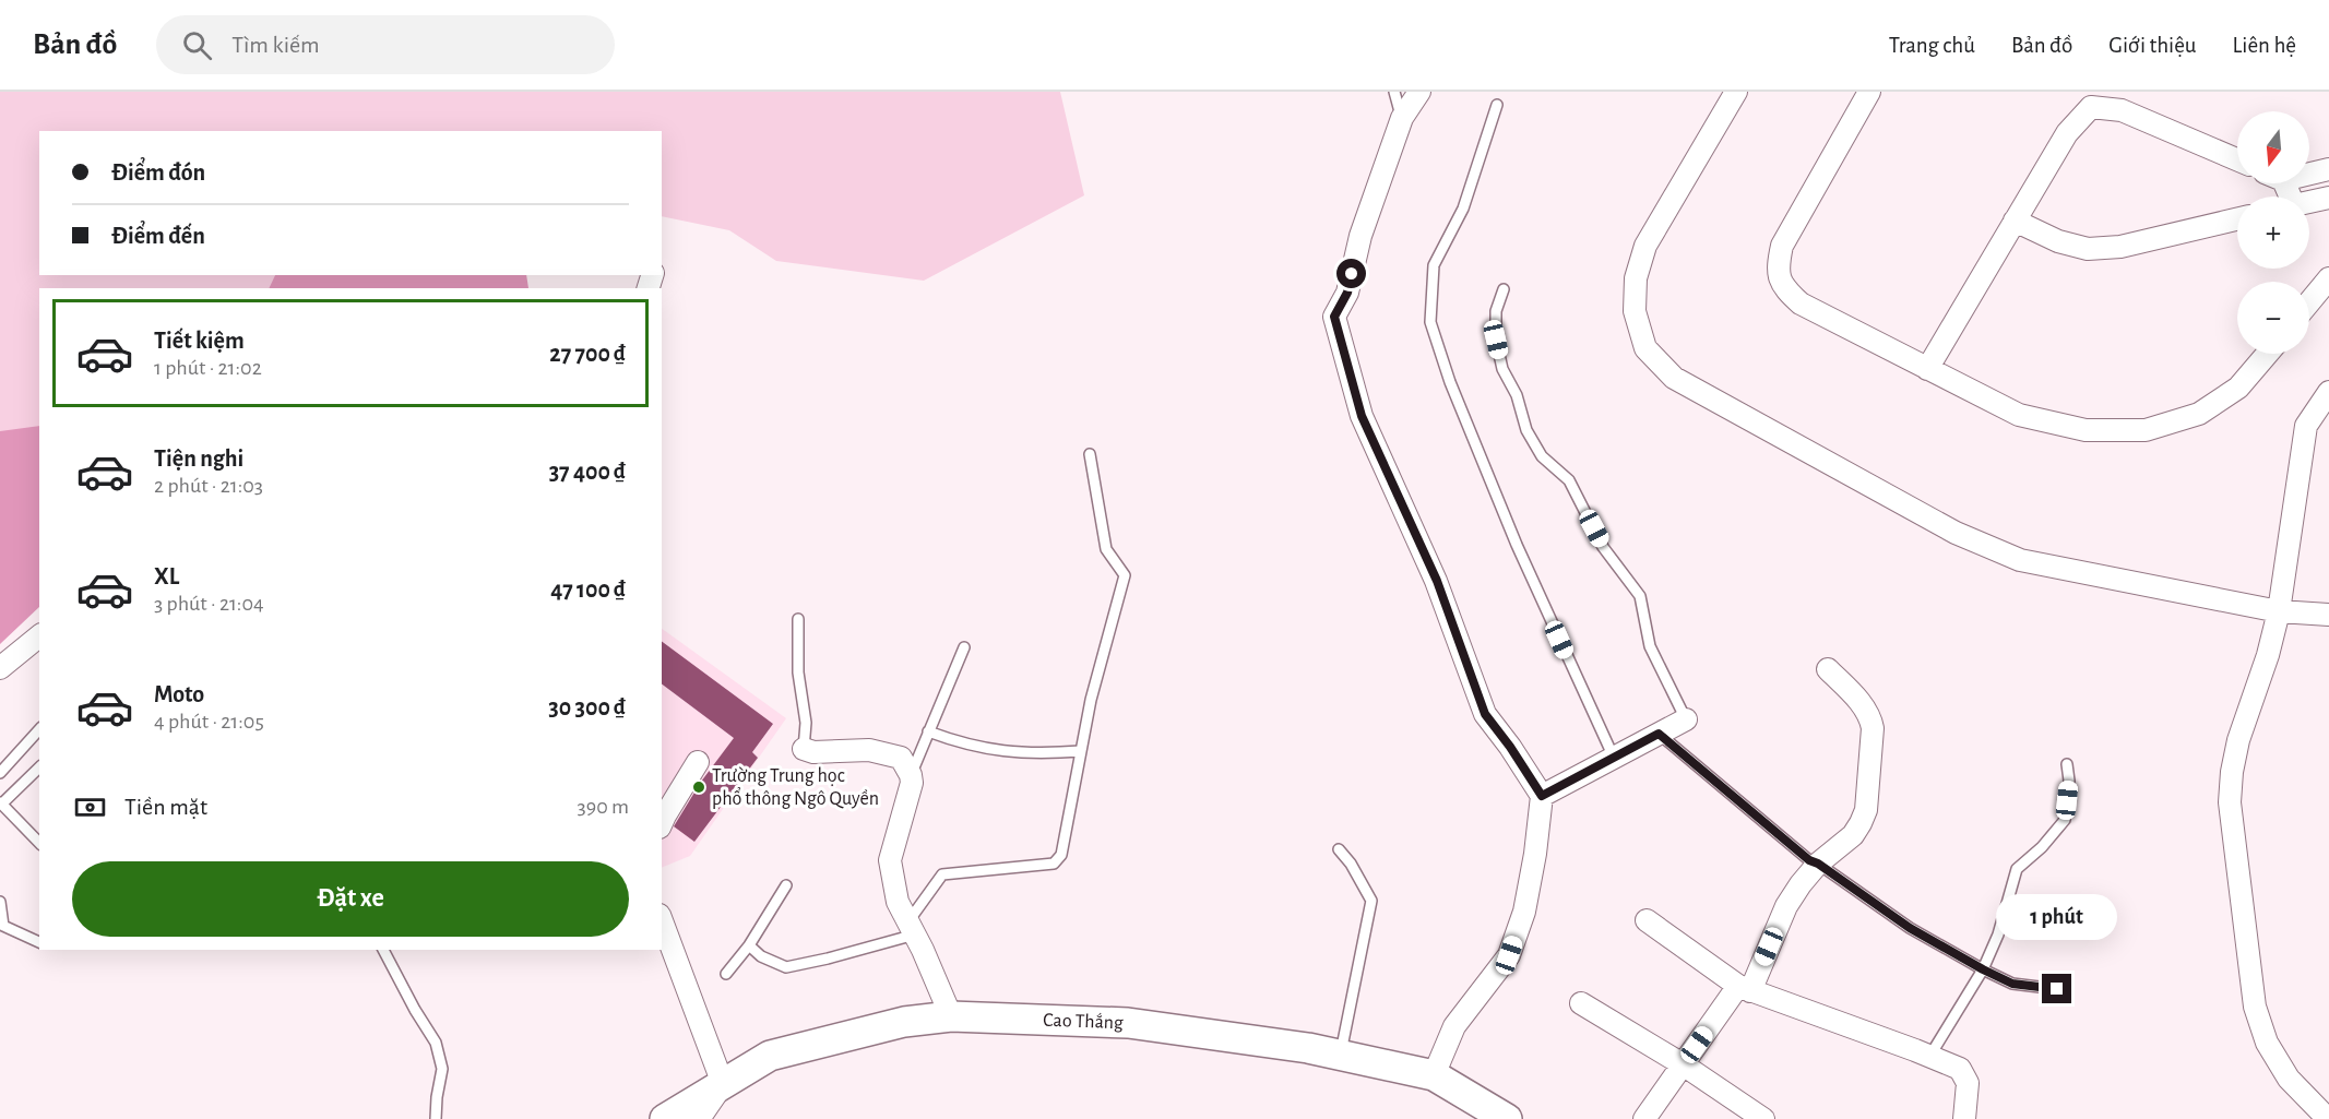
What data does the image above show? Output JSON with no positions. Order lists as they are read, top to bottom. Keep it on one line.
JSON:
{"streets":{"main road":["Cao Thắng"]},"places":["Trường Trung học phổ thông Ngô Quyền"],"north":"bottom","page":{"header":"Bản đồ","search":"Tìm kiếm","nav":["Trang chủ","Bản đồ","Giới thiệu","Liên hệ"],"map_buttons":["+","−"],"banner":["Điểm đón","Điểm đến"],"list":[{"name":"Tiết kiệm","note":"1 phút · 21:02","value":"27 700 ₫"},{"name":"Tiện nghi","note":"2 phút · 21:03","value":"37 400 ₫"},{"name":"XL","note":"3 phút · 21:04","value":"47 100 ₫"},{"name":"Moto","note":"4 phút · 21:05","value":"30 300 ₫"}],"pay":["Tiền mặt","390 m"],"buttons":"Đặt xe","bubble":"1 phút"}}
